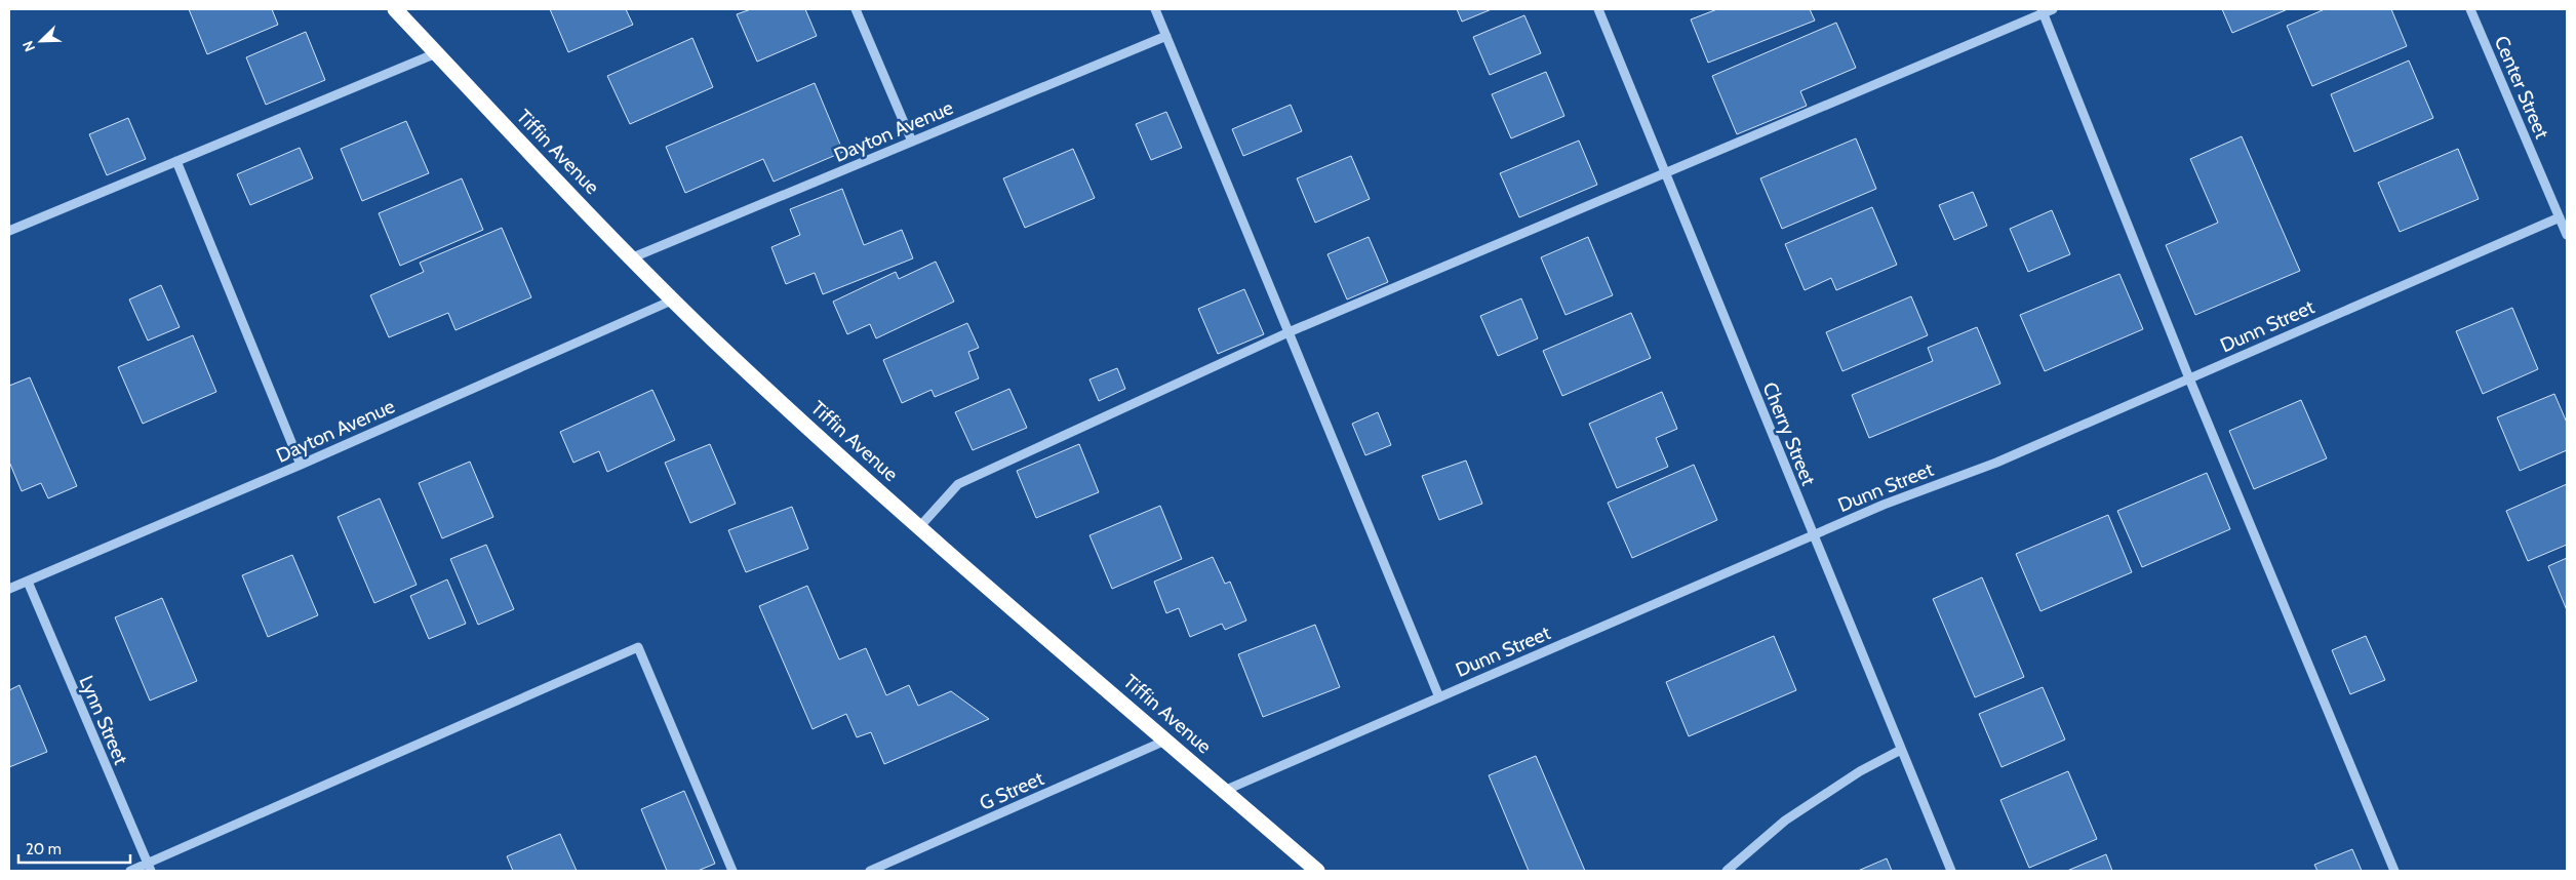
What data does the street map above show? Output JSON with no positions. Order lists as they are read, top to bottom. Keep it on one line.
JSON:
{"streets":{"highway":["Tiffin Avenue"],"street":["Center Street","Dayton Avenue","Dunn Street","Cherry Street","Lynn Street","G Street"]},"crossings":[["Center Street","Dunn Street"],["Dayton Avenue","Tiffin Avenue"],["Dayton Avenue","Lynn Street"],["Tiffin Avenue","Dunn Street"],["Tiffin Avenue","G Street"],["Dunn Street","Cherry Street"]],"scale_bar":"20 m","north":"bottom left"}
